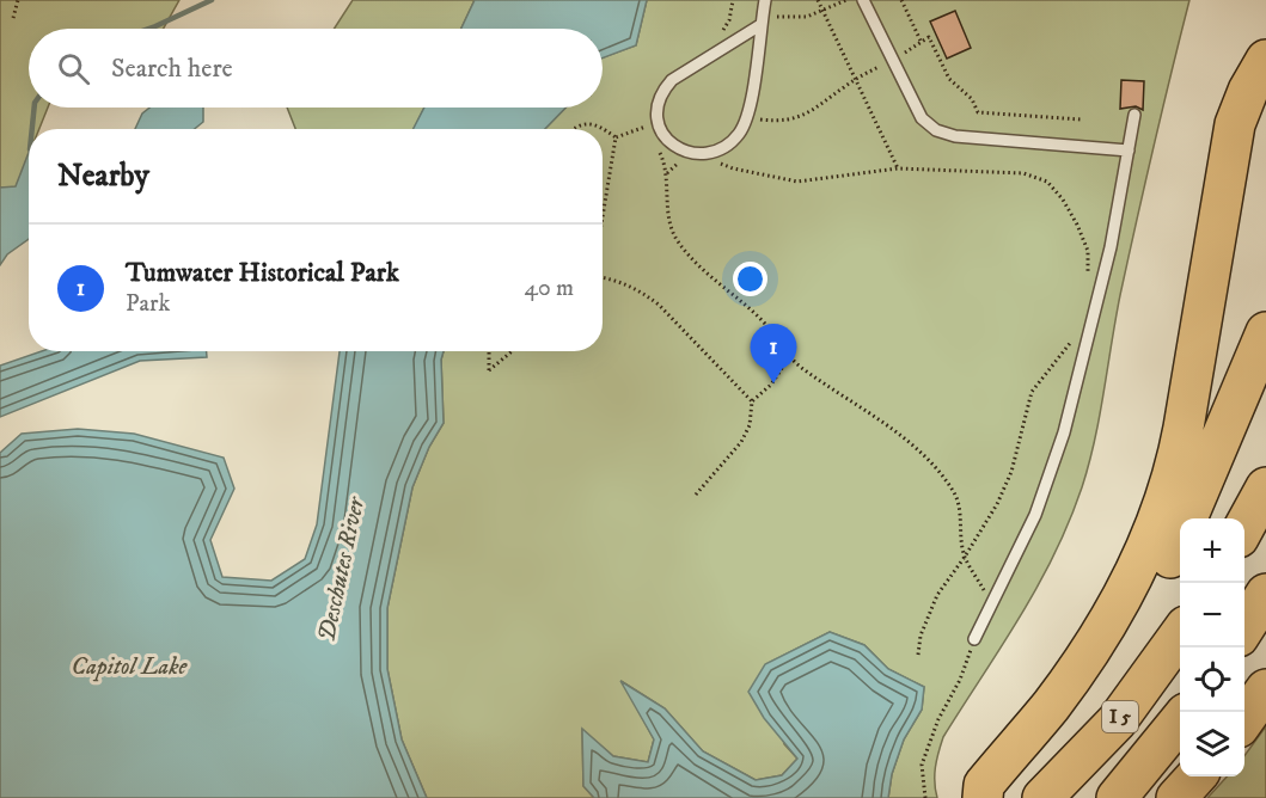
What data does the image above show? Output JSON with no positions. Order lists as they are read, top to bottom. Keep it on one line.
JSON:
{"streets":{"highway":["I 5"]},"water":["Deschutes River","Capitol Lake"],"page":{"search":"Search here","heading":"Nearby","list":[{"mark":"1","name":"Tumwater Historical Park","note":"Park","value":"40 m"}],"pins":"1","map_buttons":["+","−"]}}
